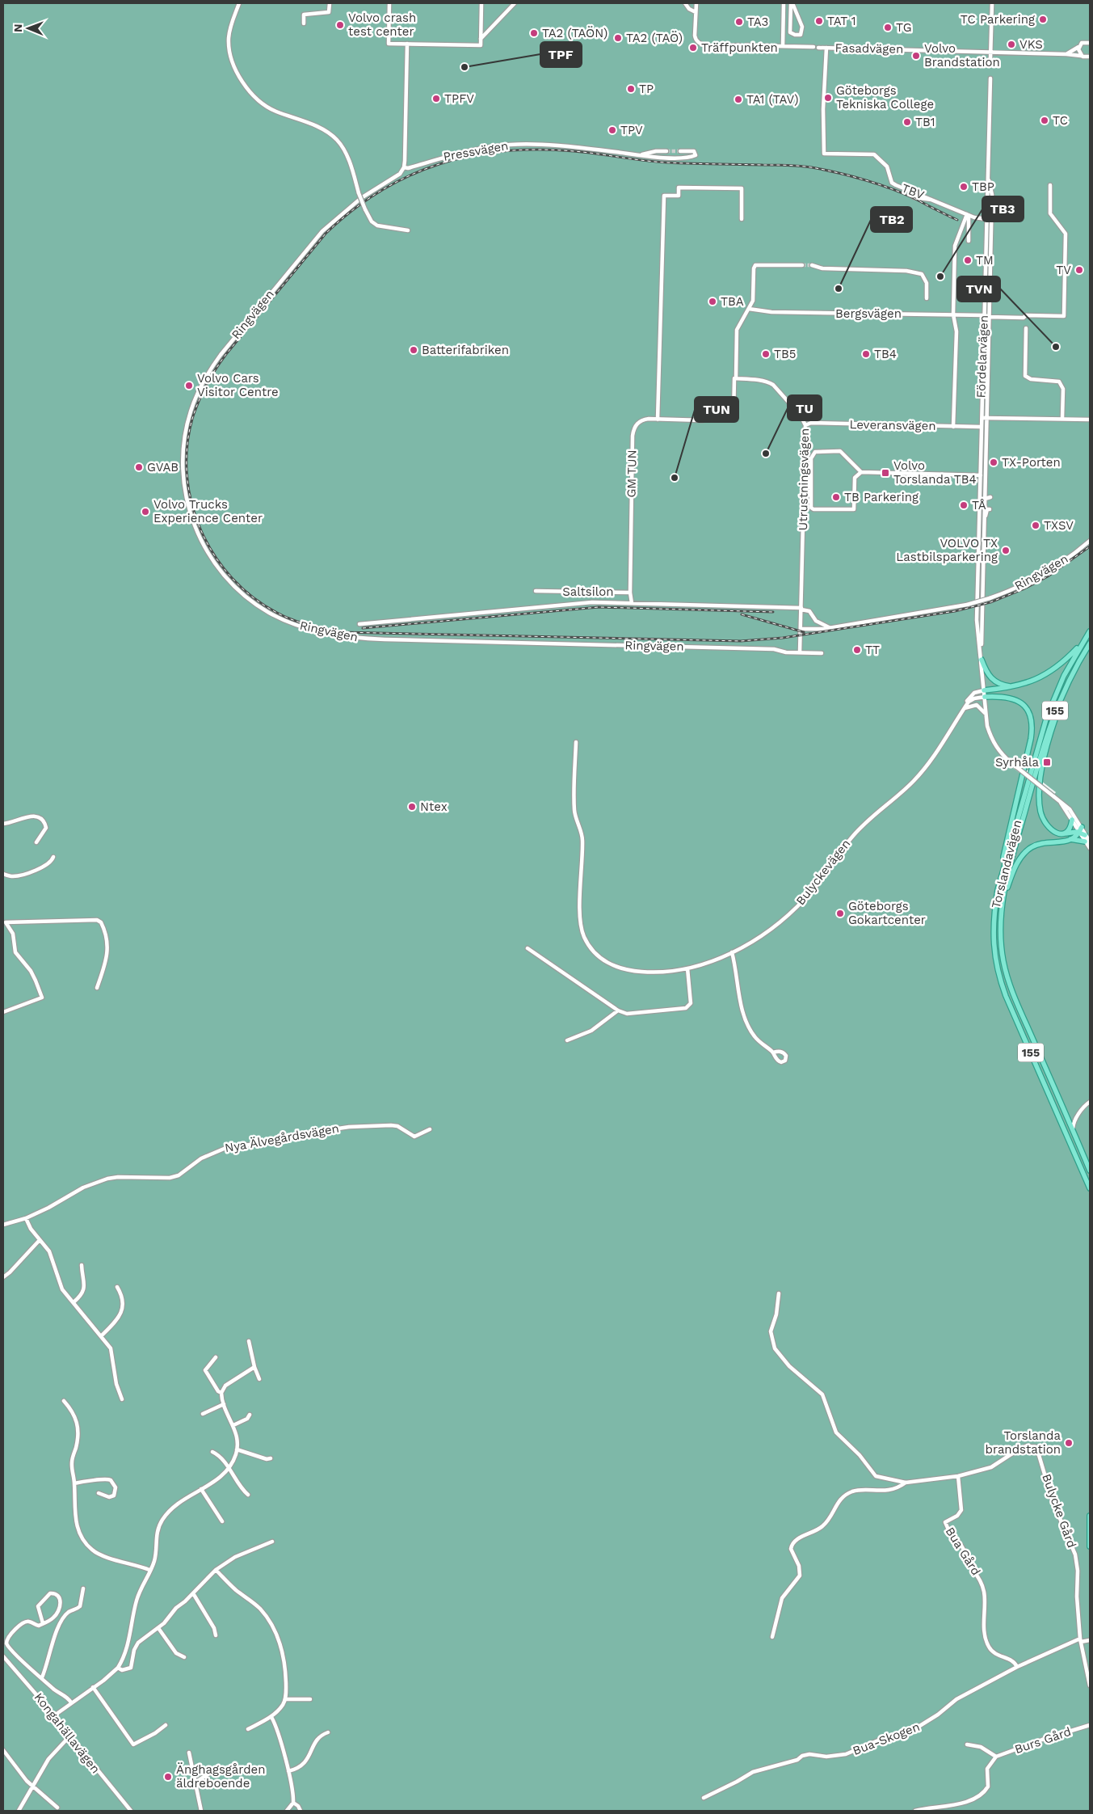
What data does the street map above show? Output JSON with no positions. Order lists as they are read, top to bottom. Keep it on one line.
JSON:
{"streets":{"main road":["155","Torslandavägen"],"street":["Fasadvägen","Pressvägen","TBV","Bergsvägen","Ringvägen","Fördelarvägen","Leveransvägen","GM TUN","Utrustningsvägen","Saltsilon","Bulyckevägen","Nya Älvegårdsvägen","Bulycke Gård","Bua Gård","Kongahällavägen","Bua-Skogen","Burs Gård"]},"crossings":[["Fasadvägen","TBV"],["Pressvägen","Ringvägen"],["TBV","Fördelarvägen"],["Bergsvägen","Fördelarvägen"],["Leveransvägen","Utrustningsvägen"],["GM TUN","Saltsilon"],["Bulycke Gård","Bua Gård"],["Bulycke Gård","Bua-Skogen"],["Bua Gård","Bua-Skogen"]],"places":{"other":["TC Parkering","TAT 1","TA3","Volvo crash test center","TG","TA2 (TAÖN)","TA2 (TAÖ)","VKS","Träffpunkten","Volvo Brandstation","TPF","TP","Göteborgs Tekniska College","TPFV","TA1 (TAV)","TC","TB1","TPV","TBP","TM","TV","TB3","TB2","TBA","TVN","Batterifabriken","TB5","TB4","Volvo Cars Visitor Centre","TU","TX-Porten","GVAB","TUN","TB Parkering","TÅ","Volvo Trucks Experience Center","TXSV","VOLVO TX Lastbilsparkering","TT","Ntex","Göteborgs Gokartcenter","Torslanda brandstation","Änghagsgården äldreboende"],"transit":["Volvo Torslanda TB4","Syrhåla"]},"north":"left"}
